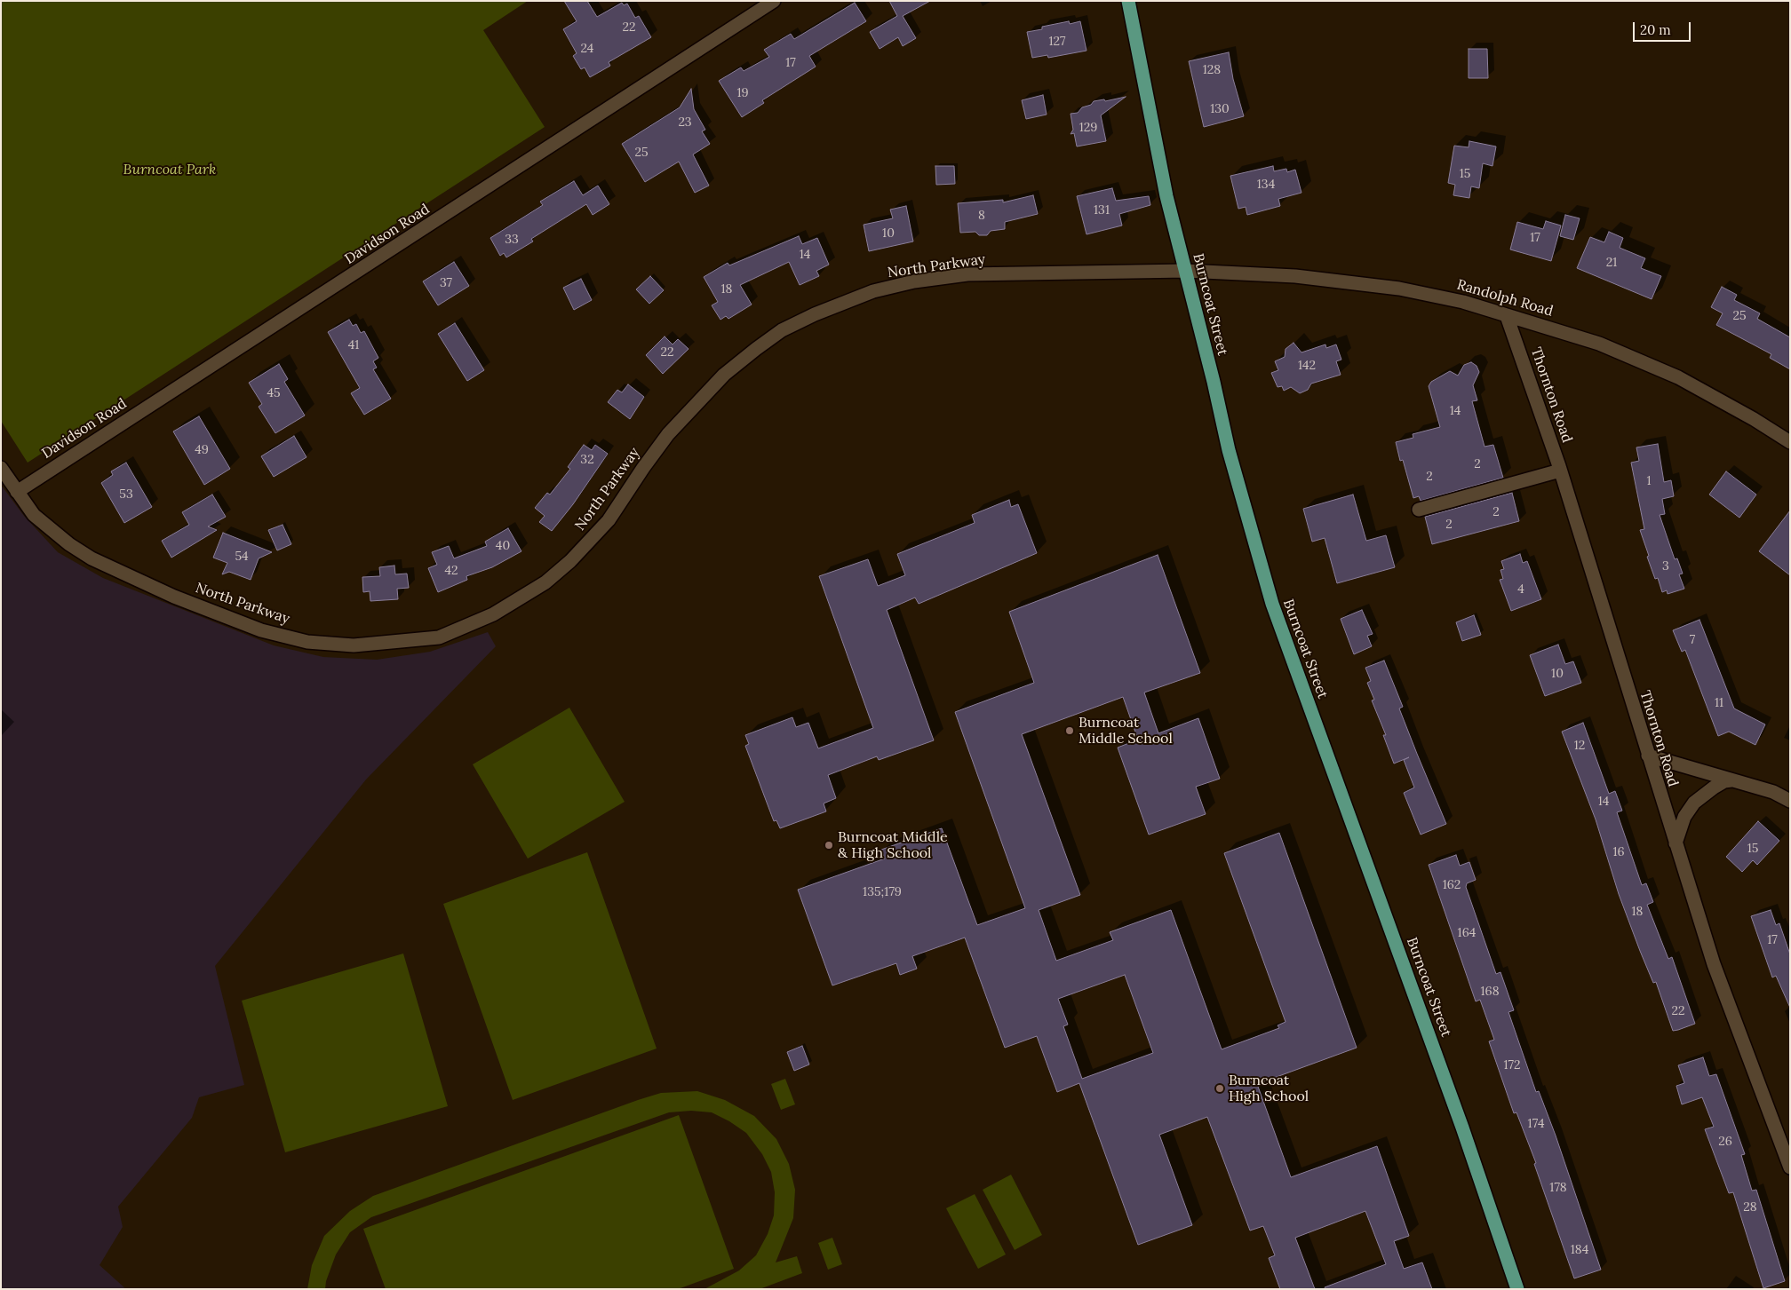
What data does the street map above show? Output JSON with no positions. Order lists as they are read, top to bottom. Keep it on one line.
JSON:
{"streets":{"main road":["Burncoat Street"],"street":["Davidson Road","North Parkway","Randolph Road","Thornton Road"]},"crossings":[["Davidson Road","North Parkway"],["North Parkway","Randolph Road"],["North Parkway","Burncoat Street"],["Randolph Road","Burncoat Street"],["Randolph Road","Thornton Road"]],"parks":["Burncoat Park"],"places":["Burncoat Middle School","Burncoat Middle & High School","Burncoat High School"],"house_numbers":["22","127","24","17","128","19","130","23","129","25","15","134","131","8","10","17","33","14","21","37","18","25","41","22","142","45","14","49","32","2","2","1","53","2","2","40","54","3","42","4","7","10","11","12","14","15","16","162","135;179","18","164","17","168","22","172","174","26","178","28","184"],"scale_bar":"20 m"}
